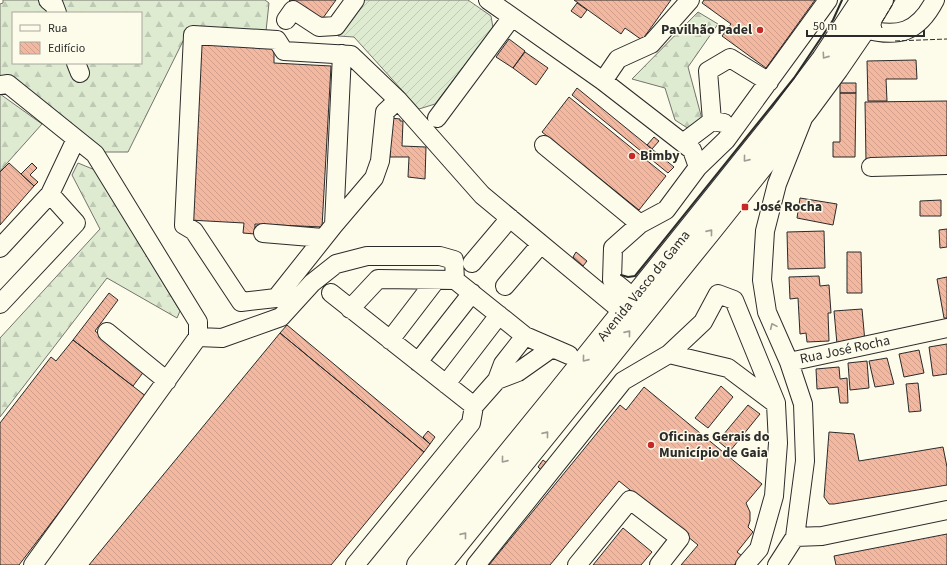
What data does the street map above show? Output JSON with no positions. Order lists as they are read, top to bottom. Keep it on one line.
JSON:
{"streets":{"main road":["Avenida Vasco da Gama"],"street":["Rua José Rocha"]},"crossings":[["Avenida Vasco da Gama","Rua José Rocha"]],"one_way":["Rua José Rocha"],"places":{"other":["Pavilhão Padel","Bimby","Oficinas Gerais do Município de Gaia"],"transit":["José Rocha"]},"legend":["Rua","Edifício"],"scale_bar":"50 m"}
